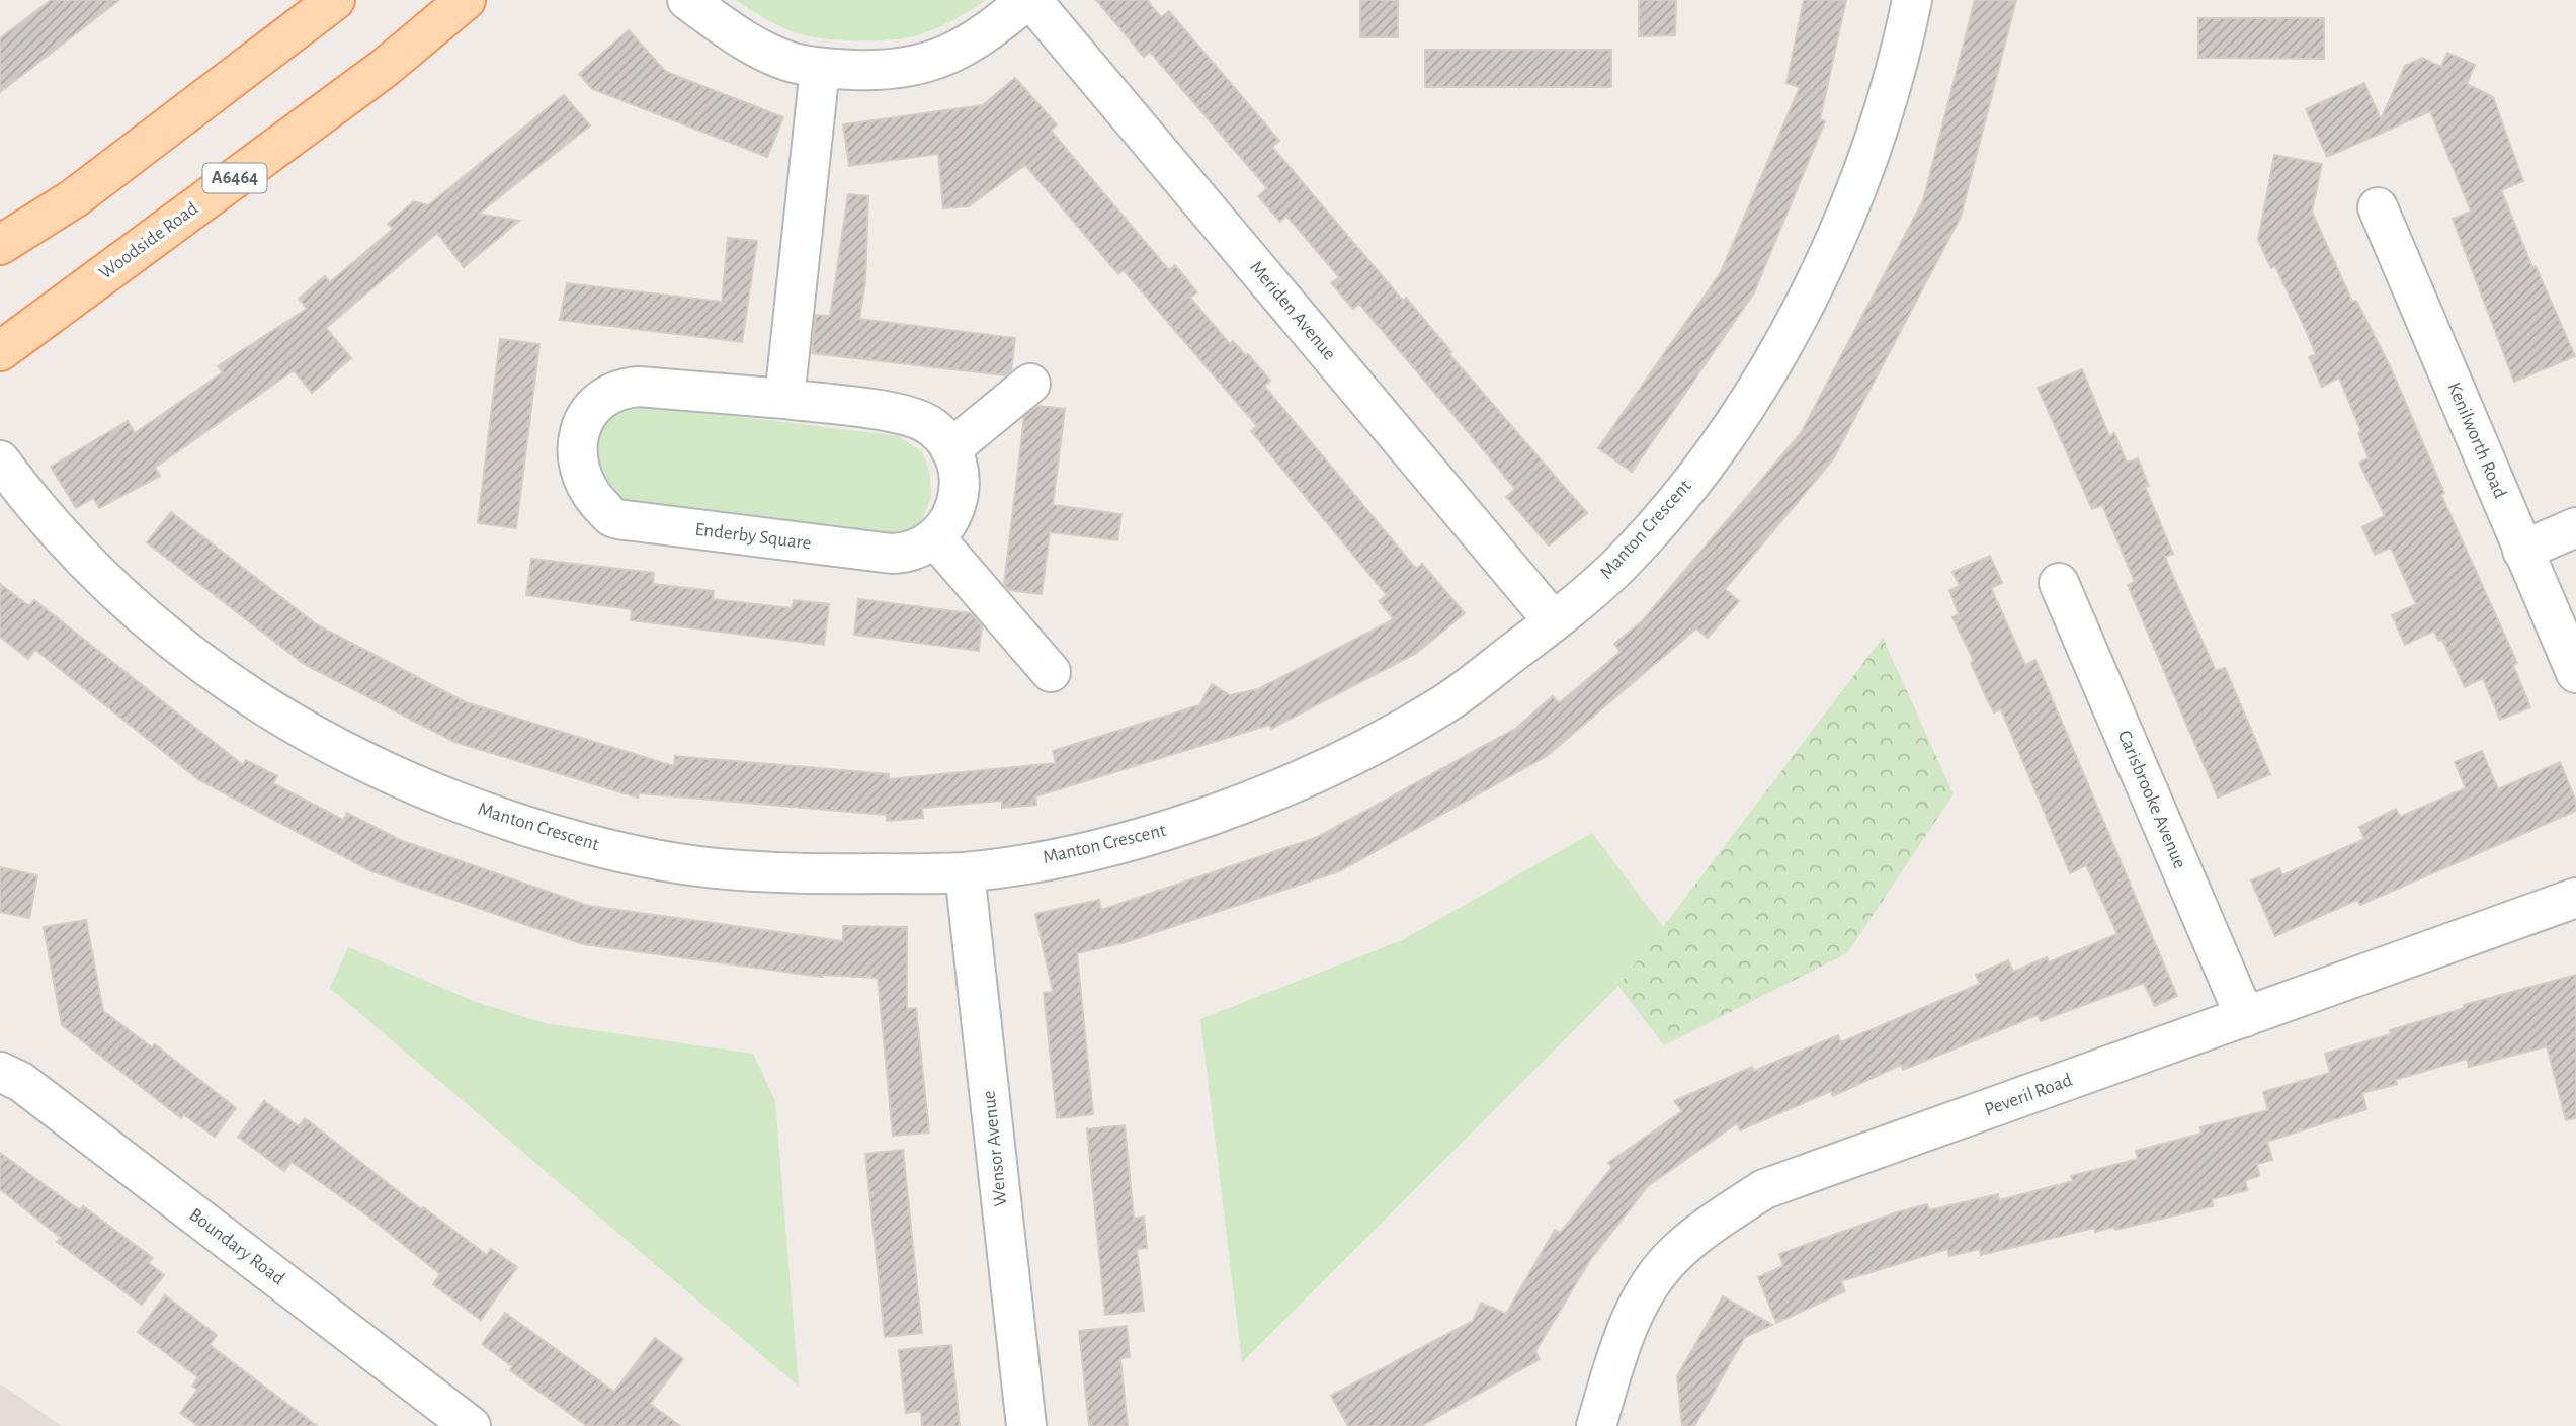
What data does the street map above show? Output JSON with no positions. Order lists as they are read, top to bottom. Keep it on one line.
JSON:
{"streets":{"main road":["A6464","Woodside Road"],"street":["Meriden Avenue","Kenilworth Road","Manton Crescent","Enderby Square","Carisbrooke Avenue","Peveril Road","Wensor Avenue","Boundary Road"]},"crossings":[["Meriden Avenue","Manton Crescent"],["Manton Crescent","Wensor Avenue"],["Carisbrooke Avenue","Peveril Road"]]}
